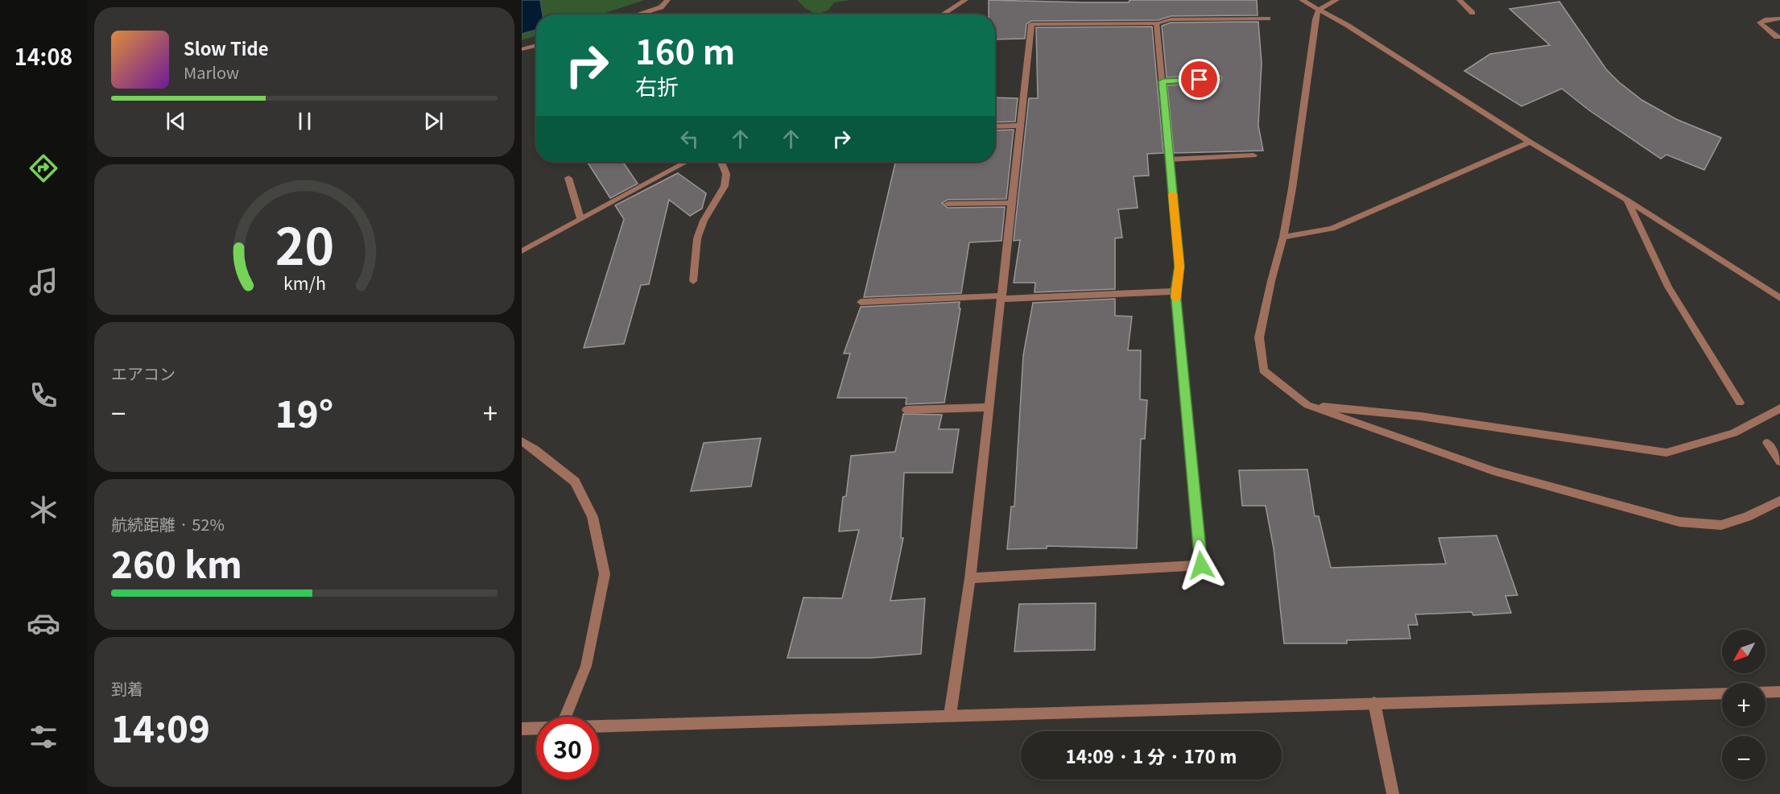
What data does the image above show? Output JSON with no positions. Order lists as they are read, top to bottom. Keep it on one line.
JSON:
{"north":"bottom left","page":{"tabs":"14:08","turn":["160 m","右折"],"song":["Slow Tide","Marlow"],"tile":["エアコン",["航続距離 · 52%","260 km"],["到着","14:09"]],"heat":["−","19°","+"],"map_buttons":["+","−"],"limit":"30","trip":"14:09 · 1 分 · 170 m","gauge":["20","km/h"]}}
